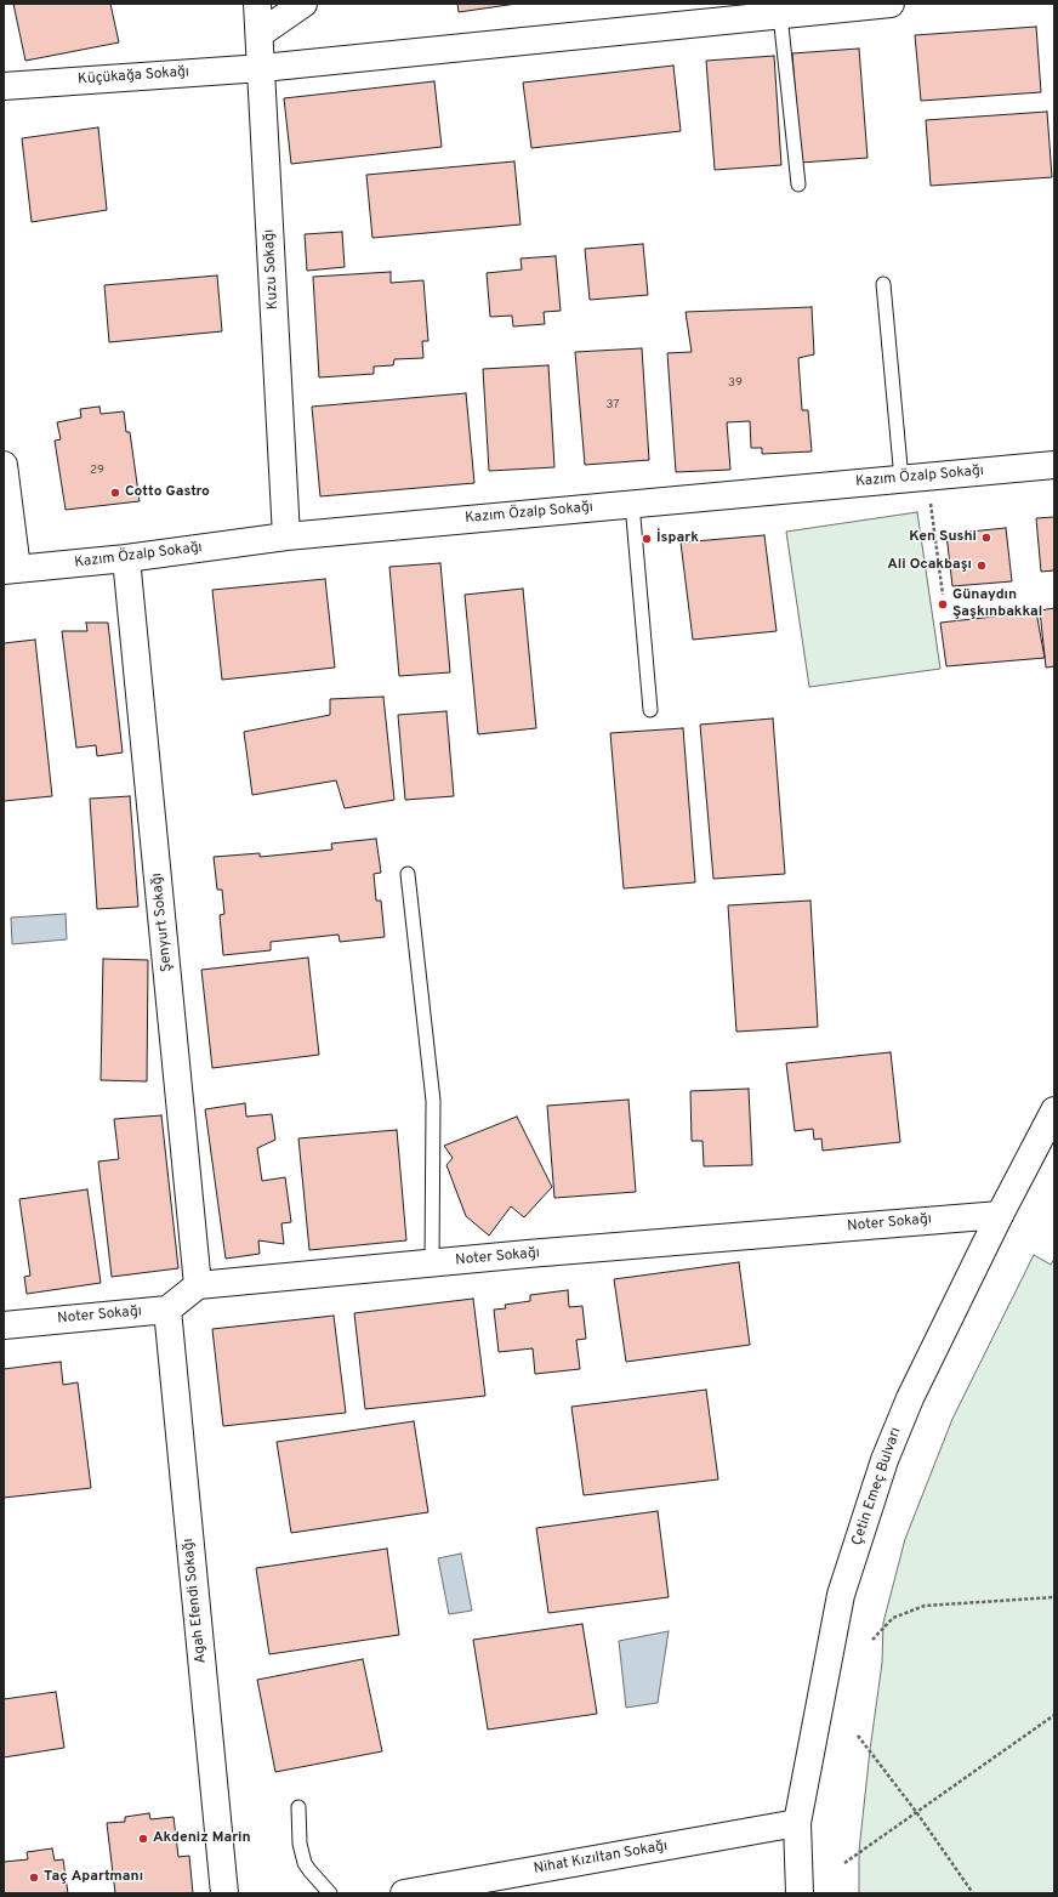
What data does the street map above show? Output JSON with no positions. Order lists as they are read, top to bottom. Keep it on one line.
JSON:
{"streets":{"street":["Küçükağa Sokağı","Kuzu Sokağı","Kazım Özalp Sokağı","Şenyurt Sokağı","Noter Sokağı","Çetin Emeç Bulvarı","Agah Efendi Sokağı","Nihat Kızıltan Sokağı"]},"crossings":[["Küçükağa Sokağı","Kuzu Sokağı"],["Kuzu Sokağı","Kazım Özalp Sokağı"],["Kazım Özalp Sokağı","Şenyurt Sokağı"],["Şenyurt Sokağı","Noter Sokağı"],["Noter Sokağı","Çetin Emeç Bulvarı"],["Noter Sokağı","Agah Efendi Sokağı"],["Çetin Emeç Bulvarı","Nihat Kızıltan Sokağı"]],"places":["Cotto Gastro","Ken Sushi","İspark","Ali Ocakbaşı","Günaydın Şaşkınbakkal","Akdeniz Marin","Taç Apartmanı"],"house_numbers":["39","37","29"]}
